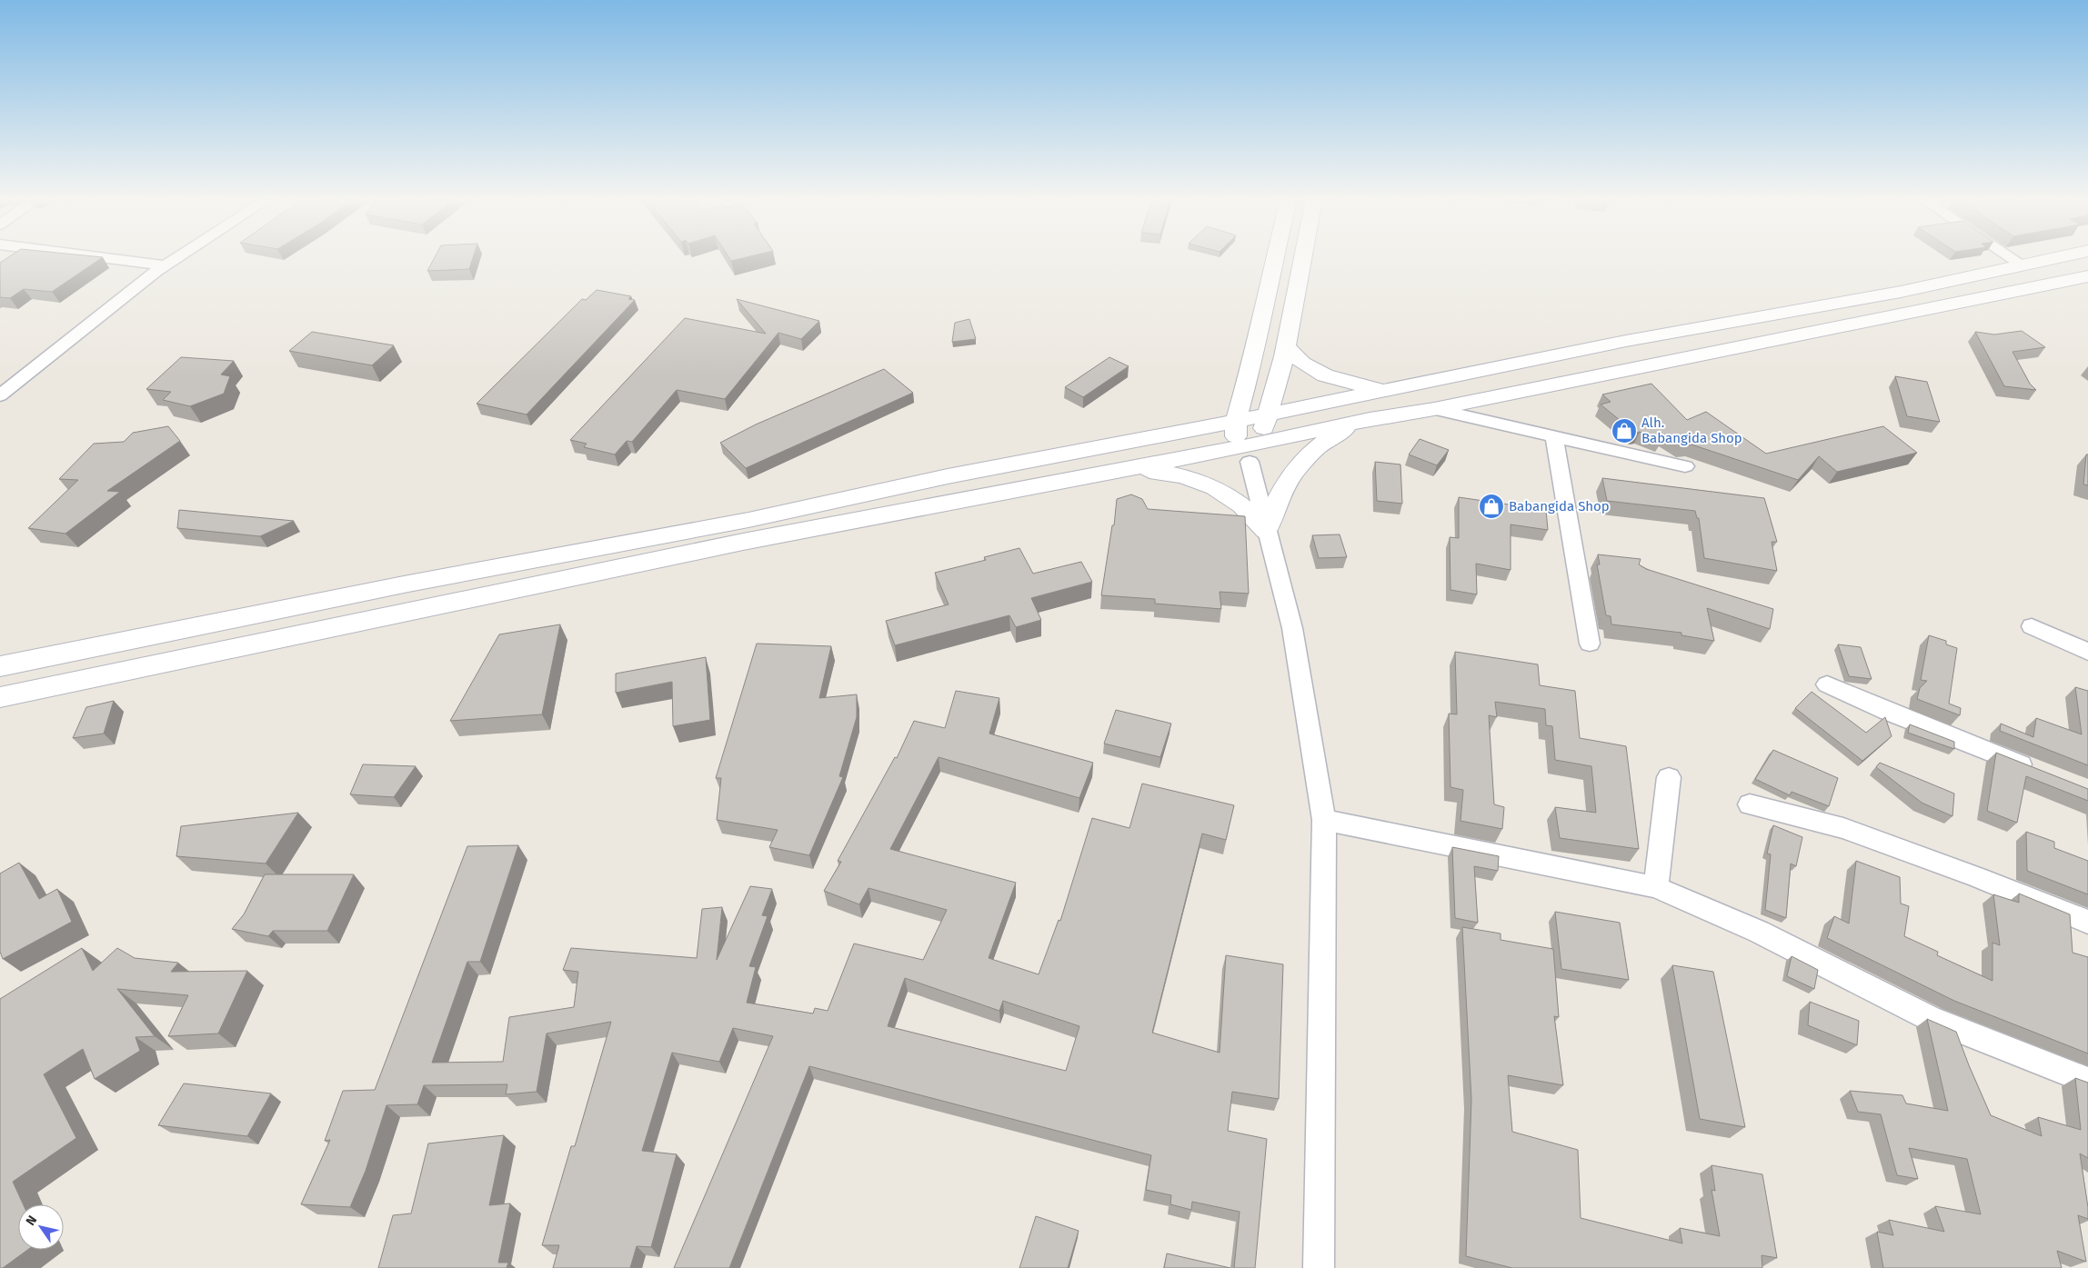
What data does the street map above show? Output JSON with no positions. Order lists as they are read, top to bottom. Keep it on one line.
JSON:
{"places":{"shop":["Alh. Babangida Shop","Babangida Shop"]},"north":"top left"}
